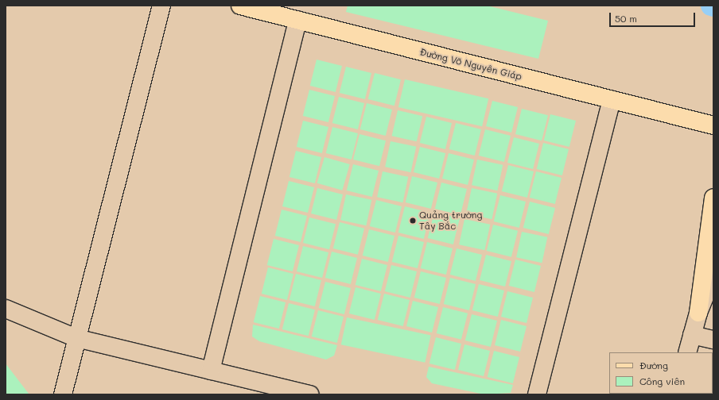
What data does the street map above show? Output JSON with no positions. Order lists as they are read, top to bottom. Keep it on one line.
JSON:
{"streets":{"main road":["Đường Võ Nguyên Giáp"]},"places":["Quảng trường Tây Bắc"],"legend":["Đường","Công viên"],"scale_bar":"50 m"}
